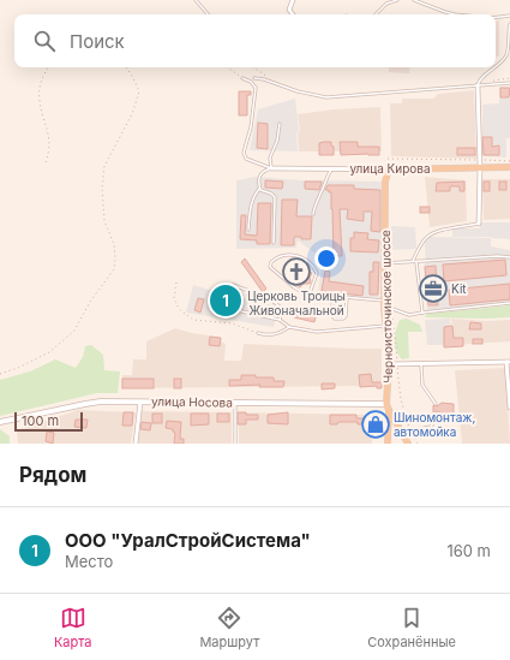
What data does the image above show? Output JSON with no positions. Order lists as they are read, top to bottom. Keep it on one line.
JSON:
{"streets":{"main road":["улица Кирова","Черноисточинское шоссе"],"street":["улица Носова"]},"crossings":[["улица Кирова","Черноисточинское шоссе"],["Черноисточинское шоссе","улица Носова"]],"places":{"church":["Церковь Троицы Живоначальной"],"office":["Kit"],"shop":["Шиномонтаж, автомойка"]},"scale_bar":"100 m","page":{"search":"Поиск","pins":"1","scale":"100 m","heading":"Рядом","list":[{"mark":"1","name":"ООО \"УралСтройСистема\"","note":"Место","value":"160 m"}],"nav":["Карта","Маршрут","Сохранённые"]}}
